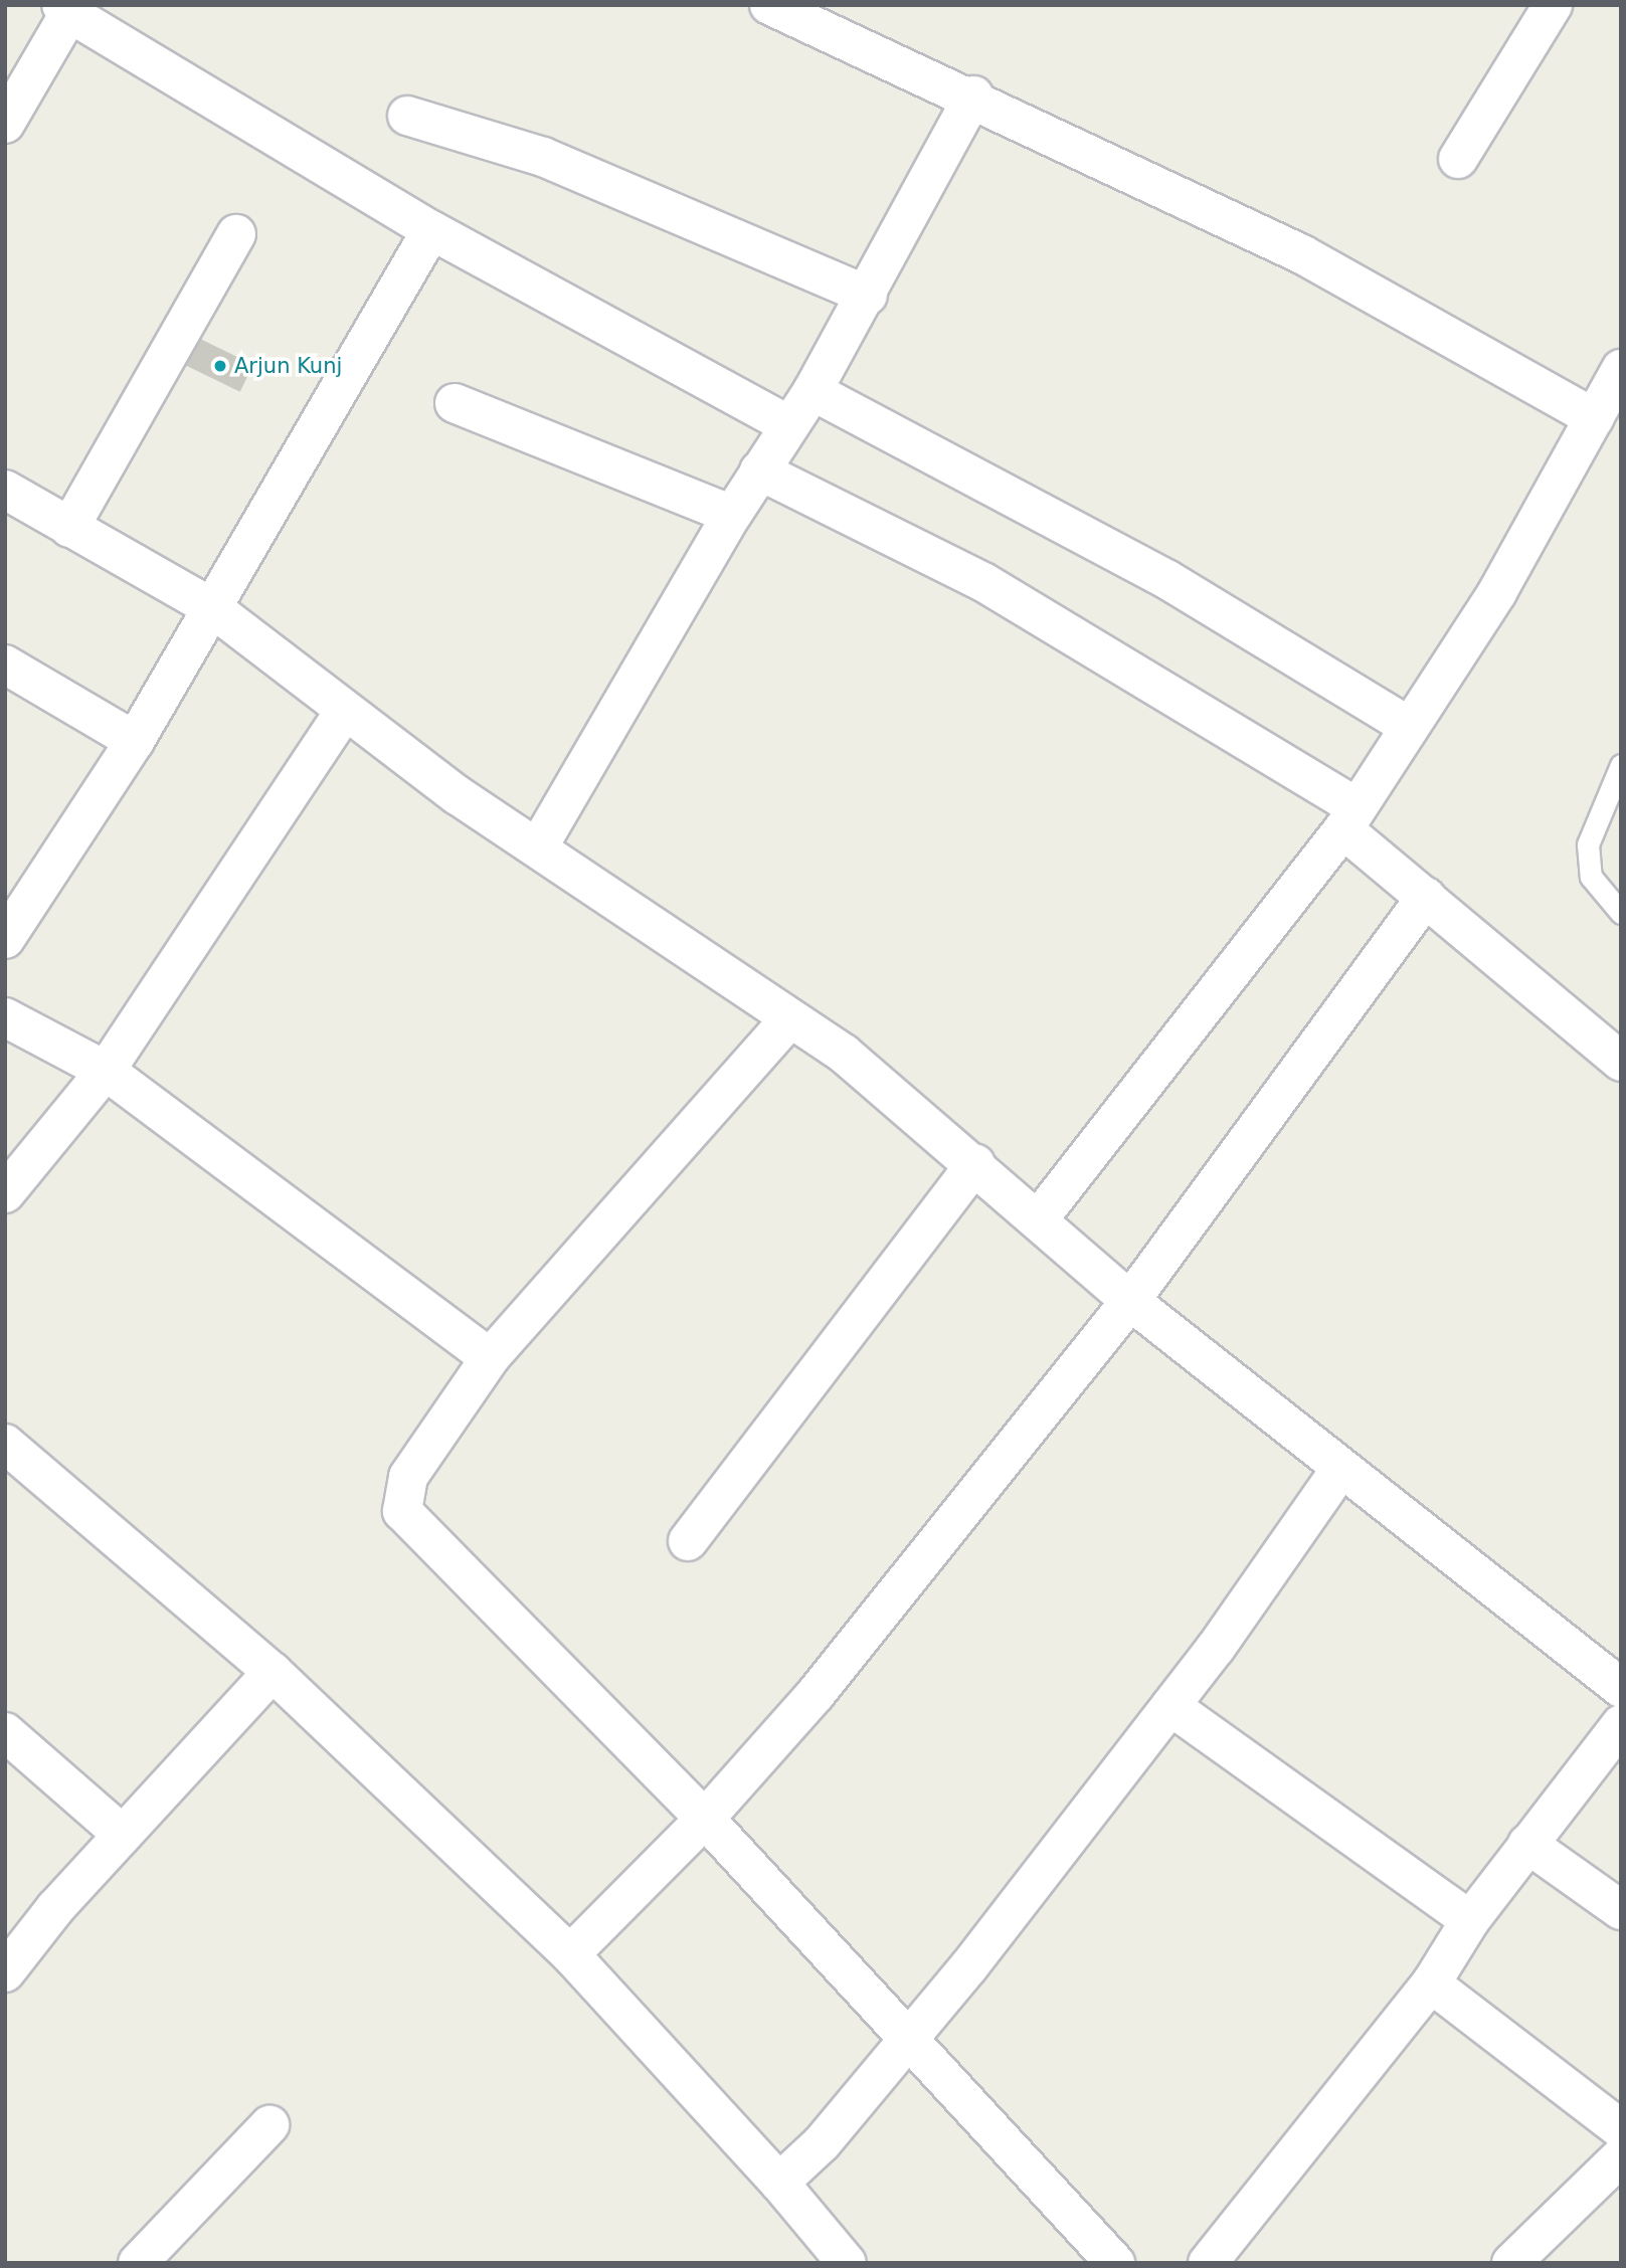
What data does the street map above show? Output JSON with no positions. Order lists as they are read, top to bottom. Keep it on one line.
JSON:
{"places":["Arjun Kunj"]}
